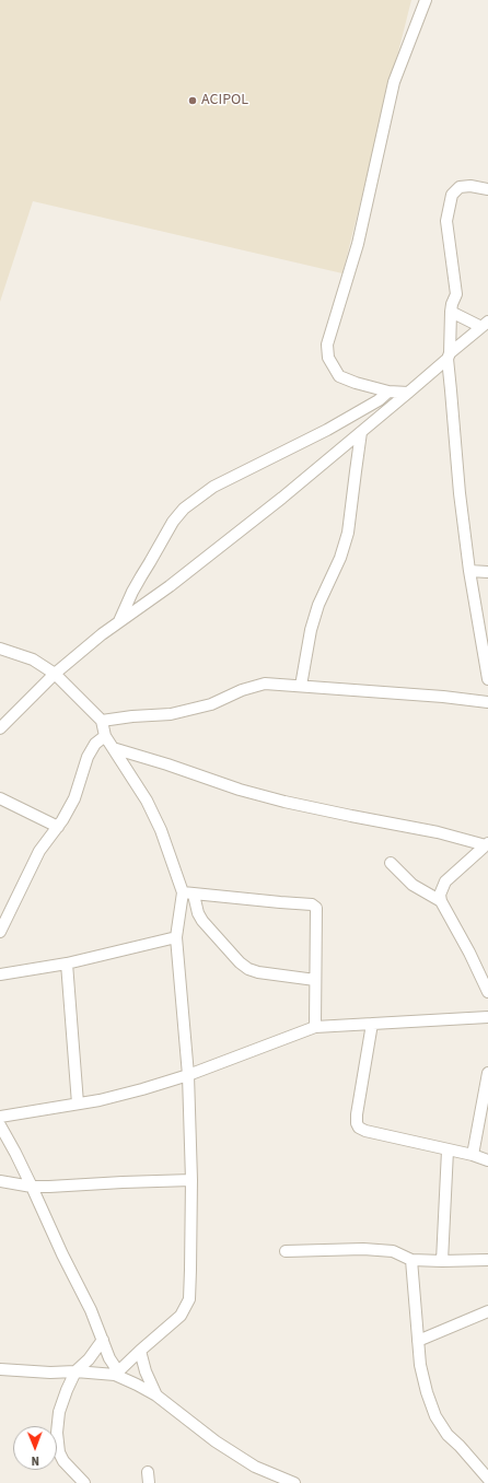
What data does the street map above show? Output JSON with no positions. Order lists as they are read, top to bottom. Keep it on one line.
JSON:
{"places":["ACIPOL"],"north":"bottom"}
